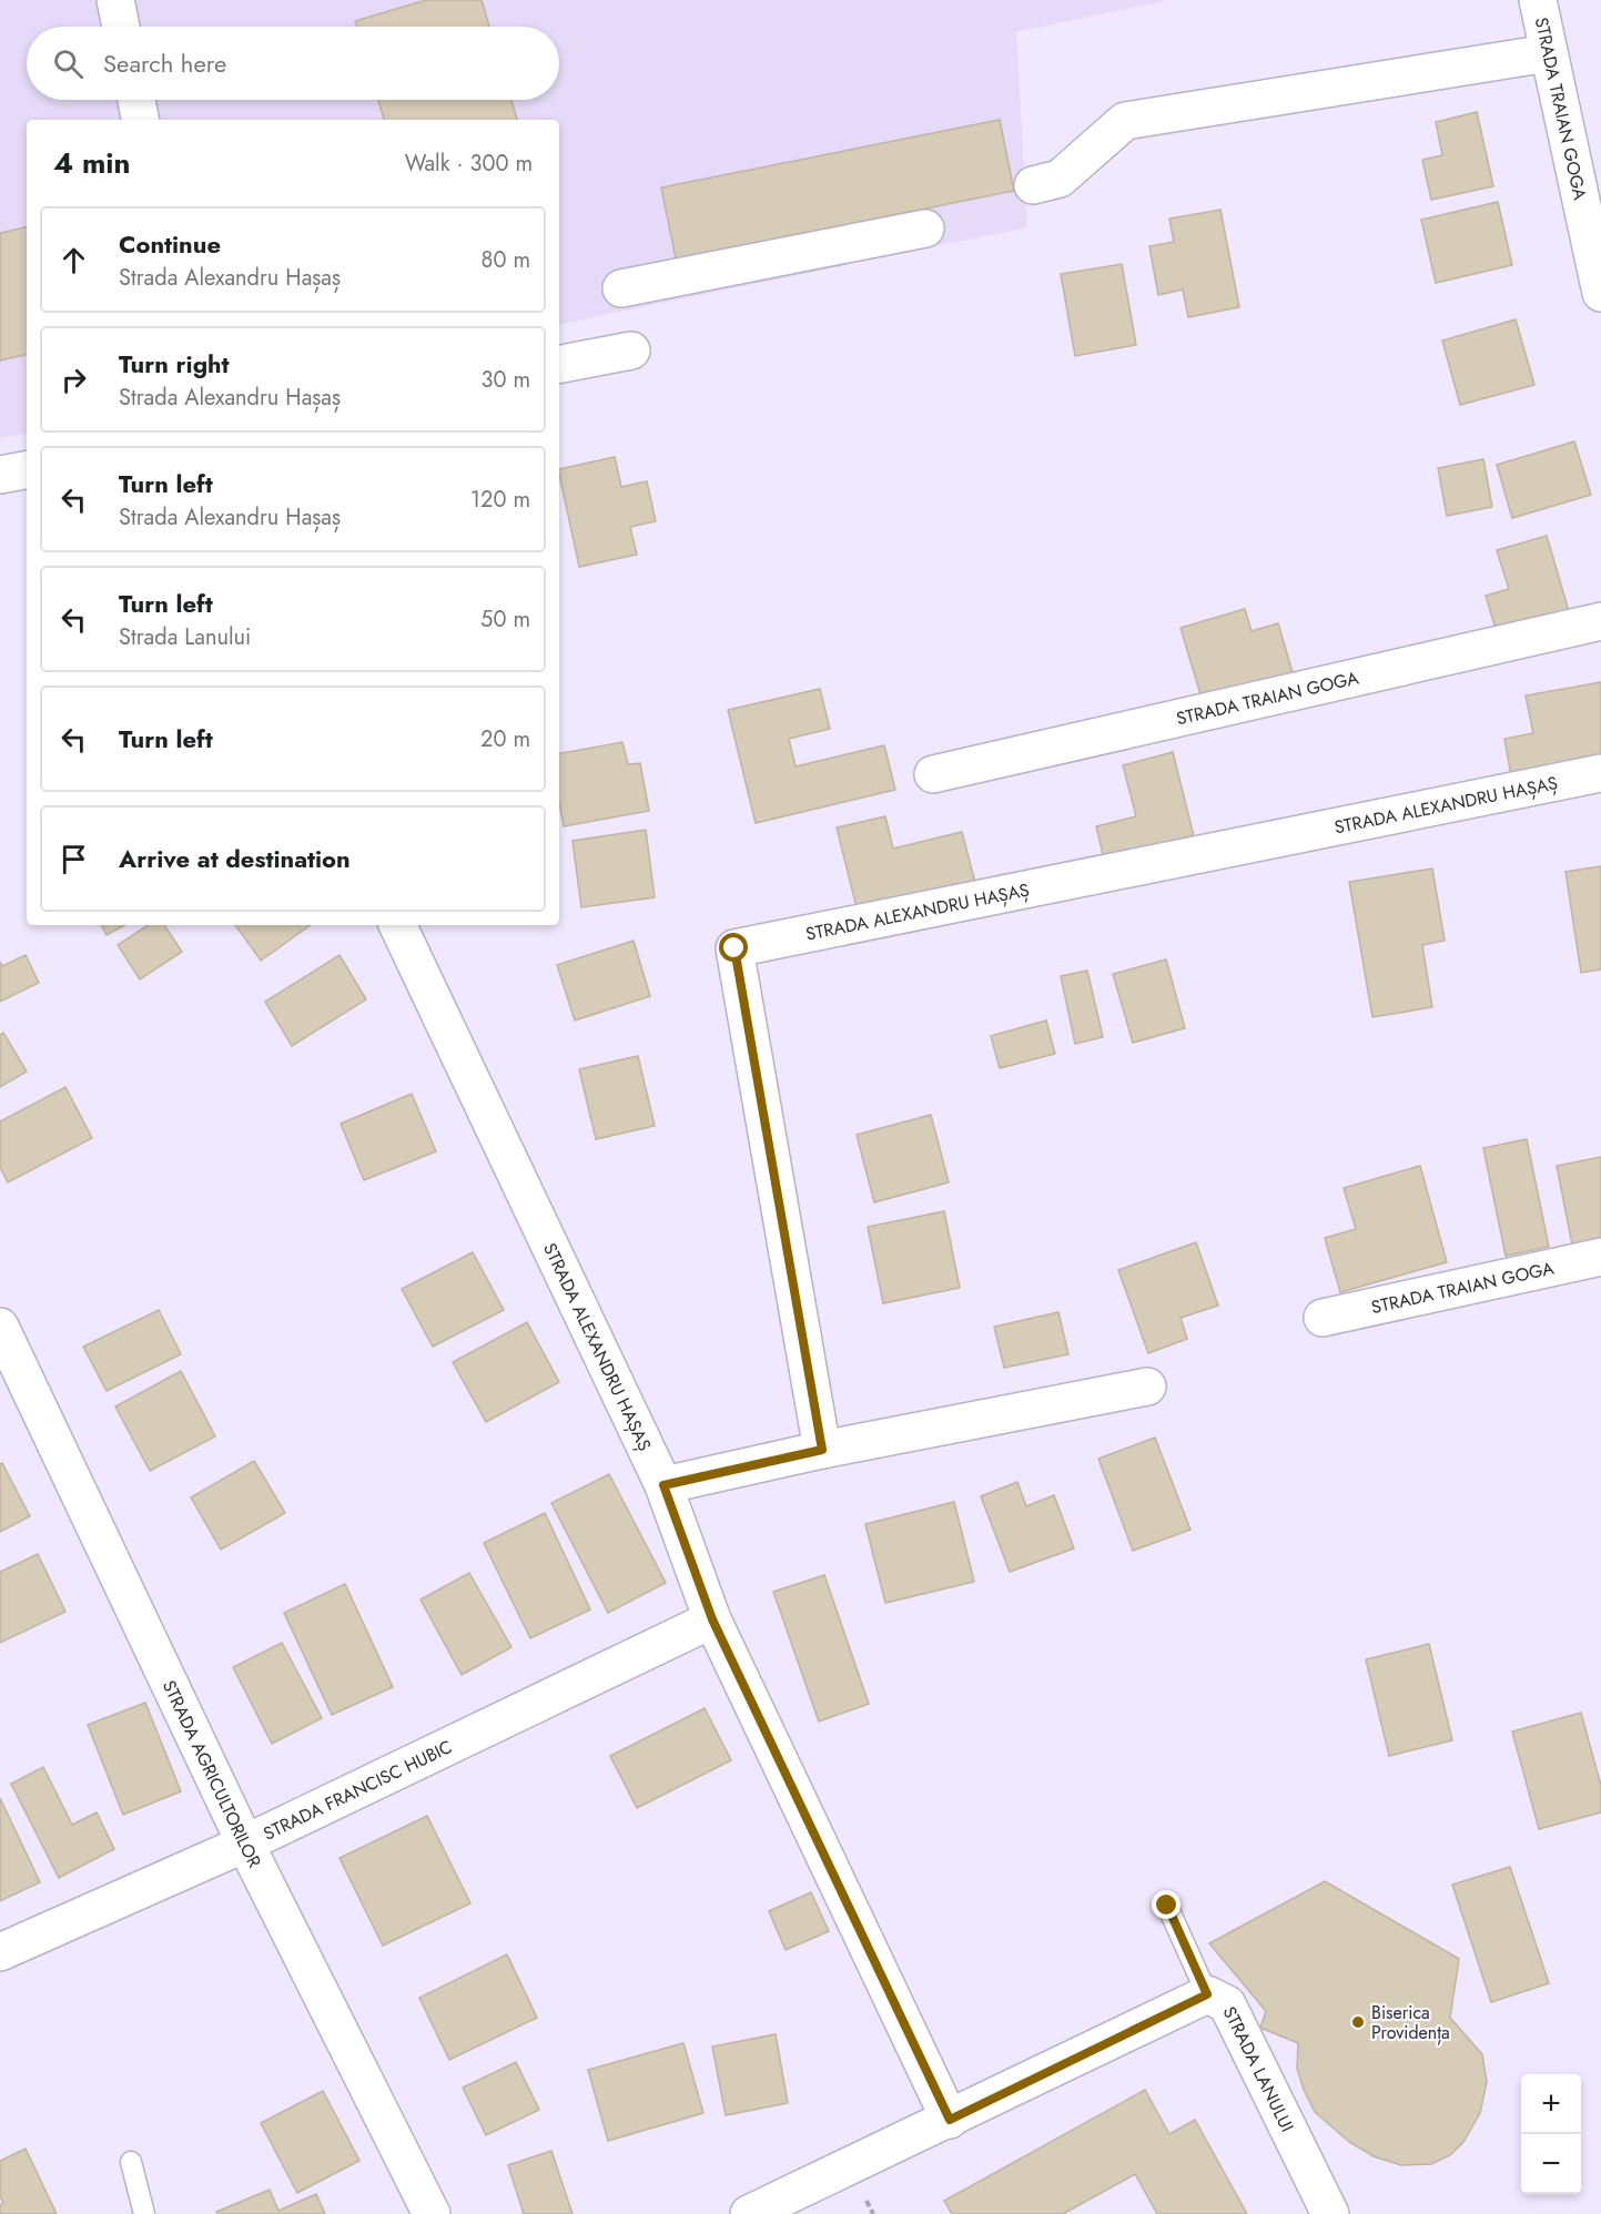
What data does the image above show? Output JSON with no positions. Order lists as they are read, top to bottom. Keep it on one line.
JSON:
{"streets":{"street":["STRADA TRAIAN GOGA","STRADA ALEXANDRU HAȘAȘ","STRADA AGRICULTORILOR","STRADA FRANCISC HUBIC","STRADA LANULUI"]},"crossings":[["STRADA ALEXANDRU HAȘAȘ","STRADA FRANCISC HUBIC"],["STRADA ALEXANDRU HAȘAȘ","STRADA LANULUI"],["STRADA AGRICULTORILOR","STRADA FRANCISC HUBIC"]],"places":["Biserica Providența"],"page":{"search":"Search here","heading":["4 min","Walk · 300 m"],"list":[["Continue","Strada Alexandru Hașaș","80 m"],["Turn right","Strada Alexandru Hașaș","30 m"],["Turn left","Strada Alexandru Hașaș","120 m"],["Turn left","Strada Lanului","50 m"],["Turn left","20 m"],"Arrive at destination"],"map_buttons":["+","−"]}}
